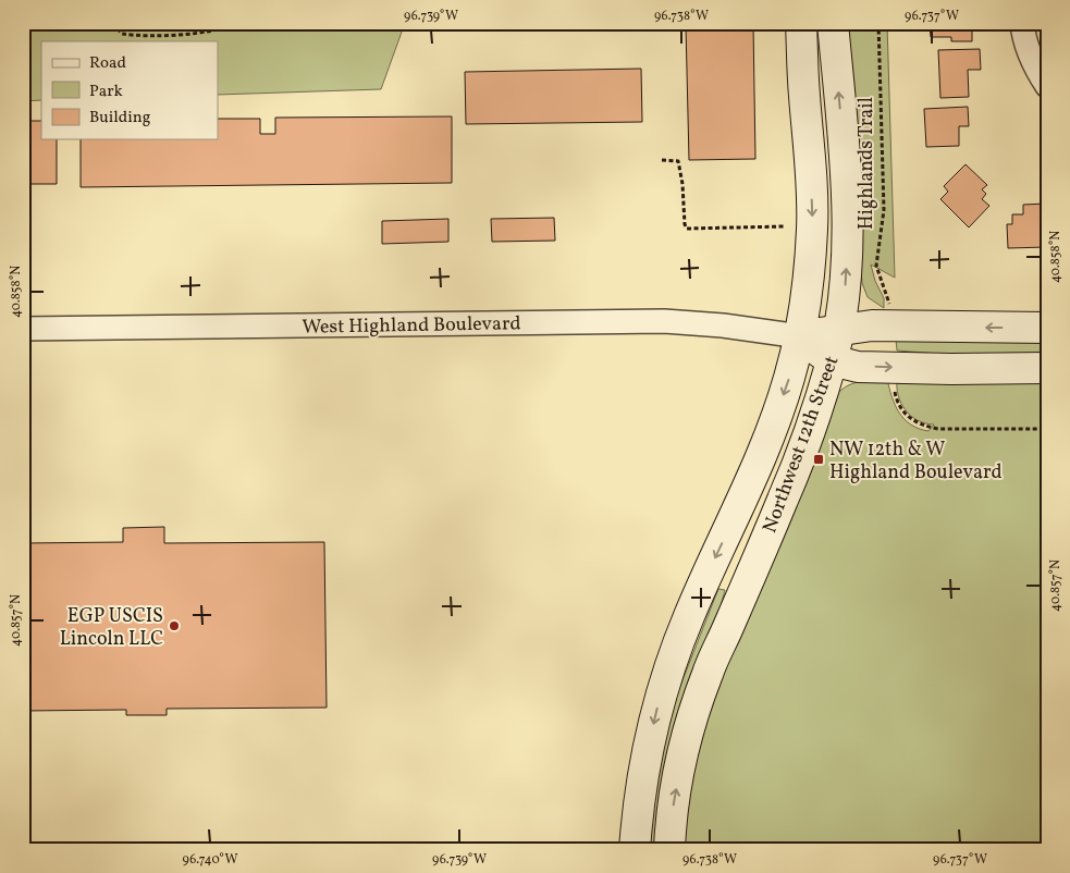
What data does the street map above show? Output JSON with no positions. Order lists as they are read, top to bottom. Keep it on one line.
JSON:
{"streets":{"main road":["West Highland Boulevard","Northwest 12th Street"],"path":["Highlands Trail"]},"crossings":[["Highlands Trail","West Highland Boulevard"],["West Highland Boulevard","Northwest 12th Street"]],"places":{"transit":["NW 12th & W Highland Boulevard"],"other":["EGP USCIS Lincoln LLC"]},"legend":["Road","Park","Building"],"coordinates":["96.739°W","96.738°W","96.737°W","40.858°N","40.857°N","96.740°W"]}
